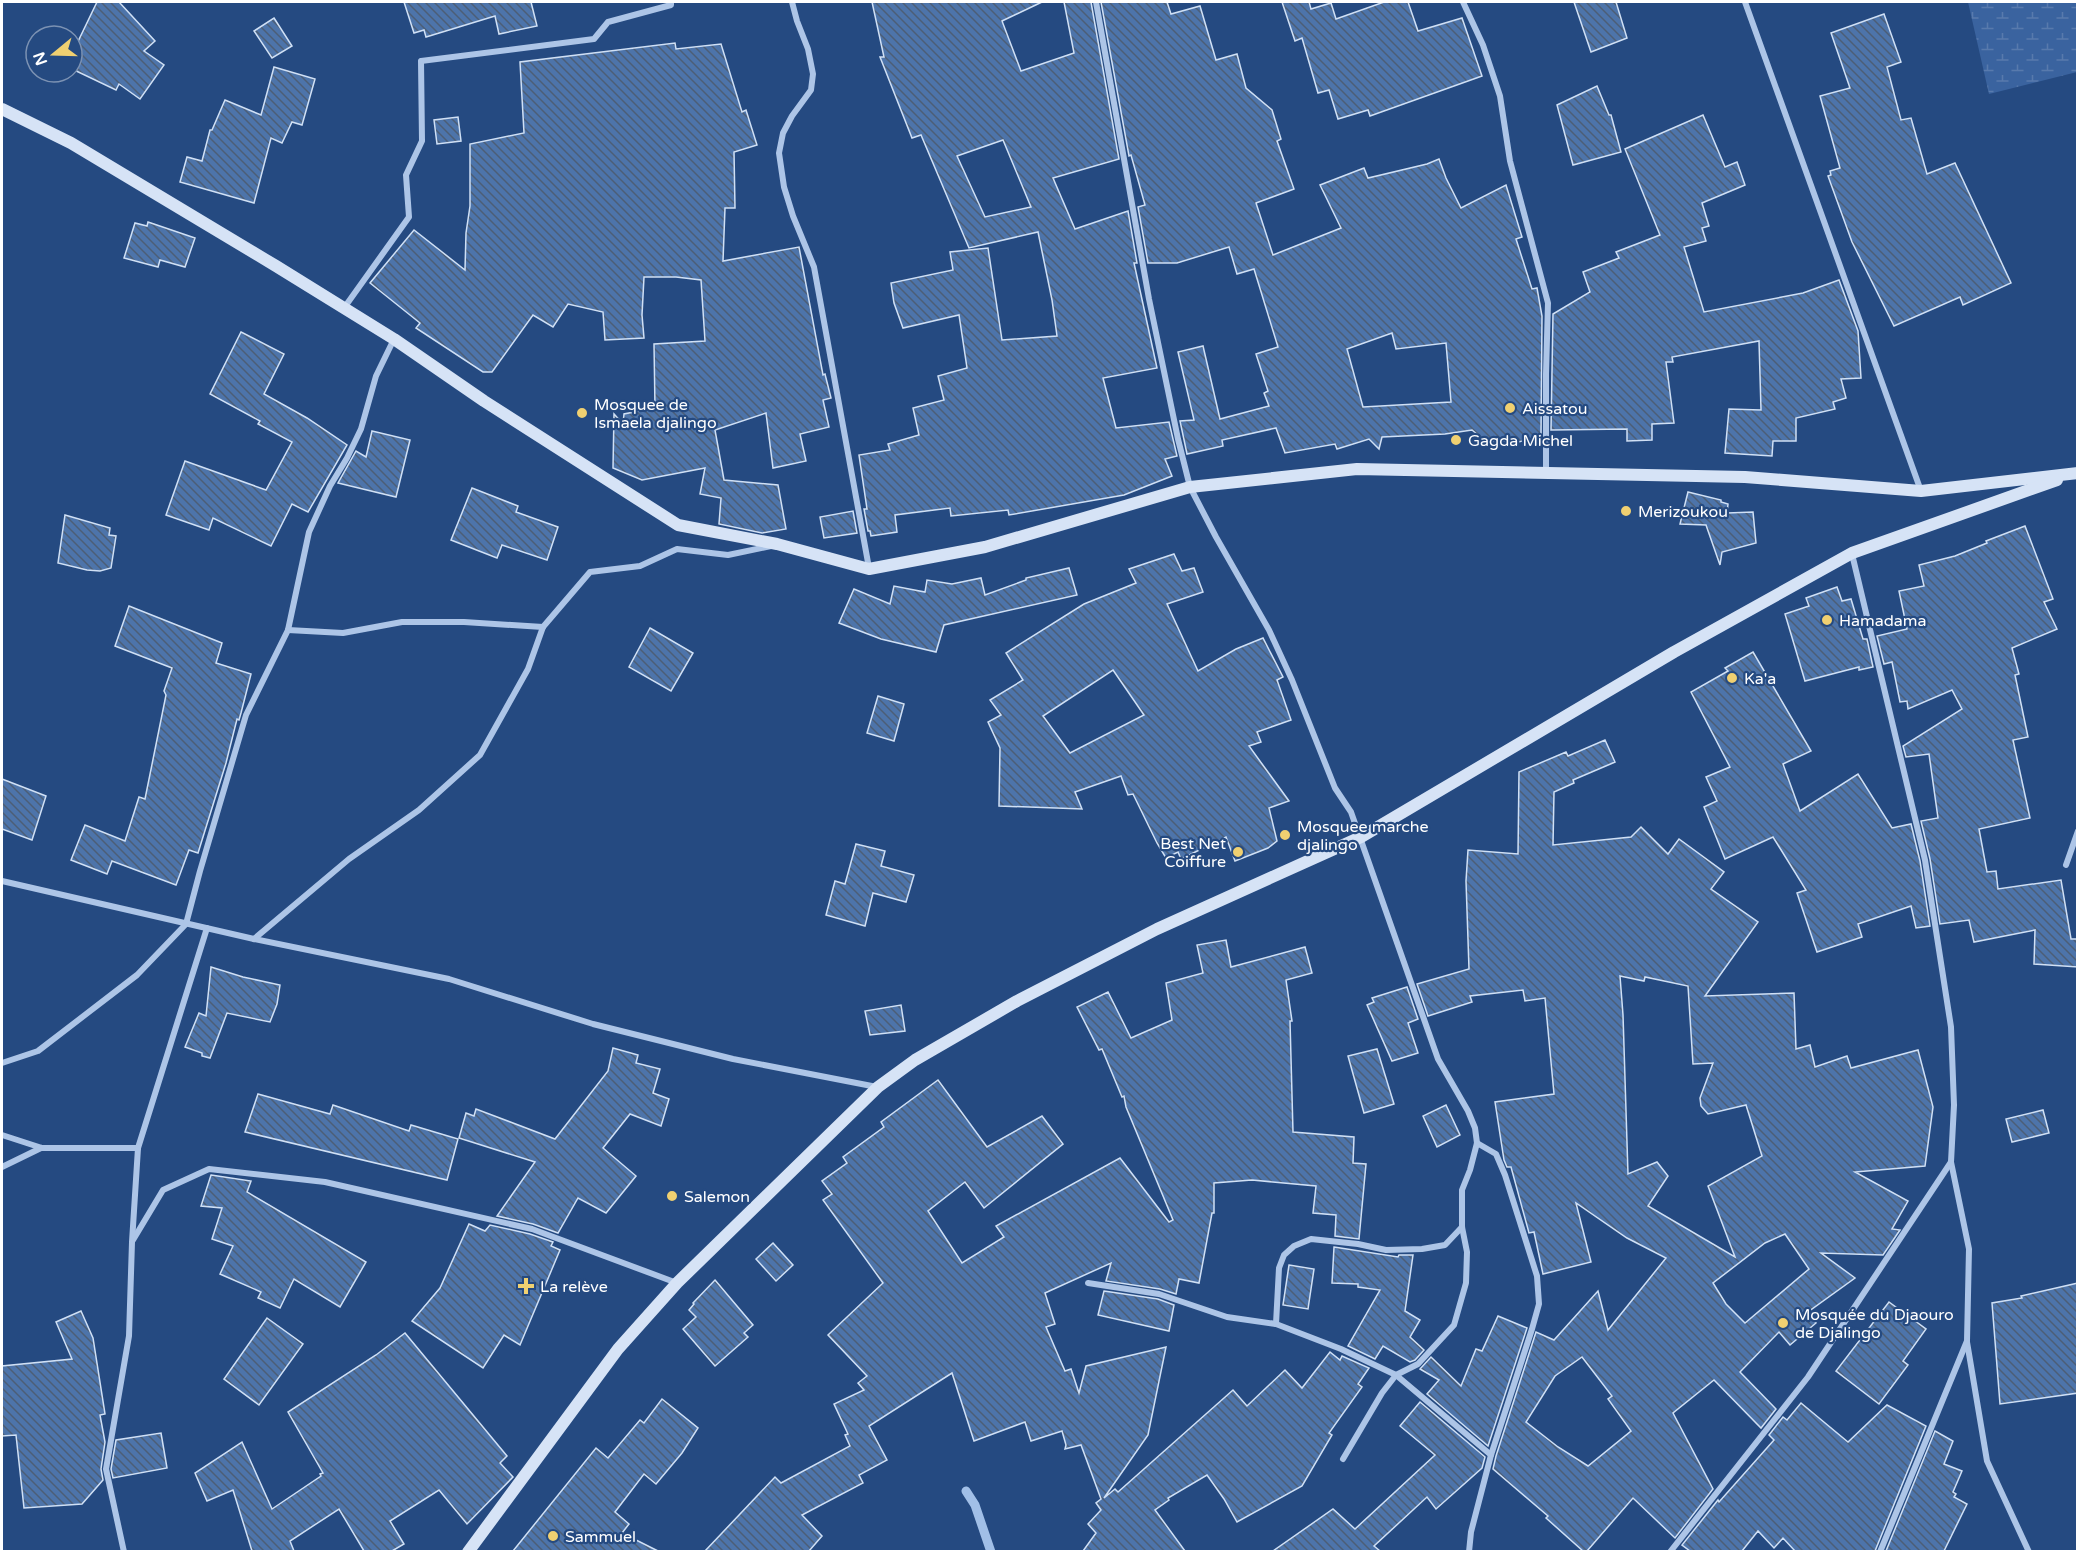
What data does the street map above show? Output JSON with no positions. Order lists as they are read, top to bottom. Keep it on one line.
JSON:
{"places":{"other":["Aissatou","Mosquee de Ismaela djalingo","Gagda Michel","Merizoukou","Hamadama","Ka'a","Mosquee marche djalingo","Best Net Coiffure","Salemon","Mosquée du Djaouro de Djalingo","Sammuel"],"health":["La relève"]},"north":"left"}
